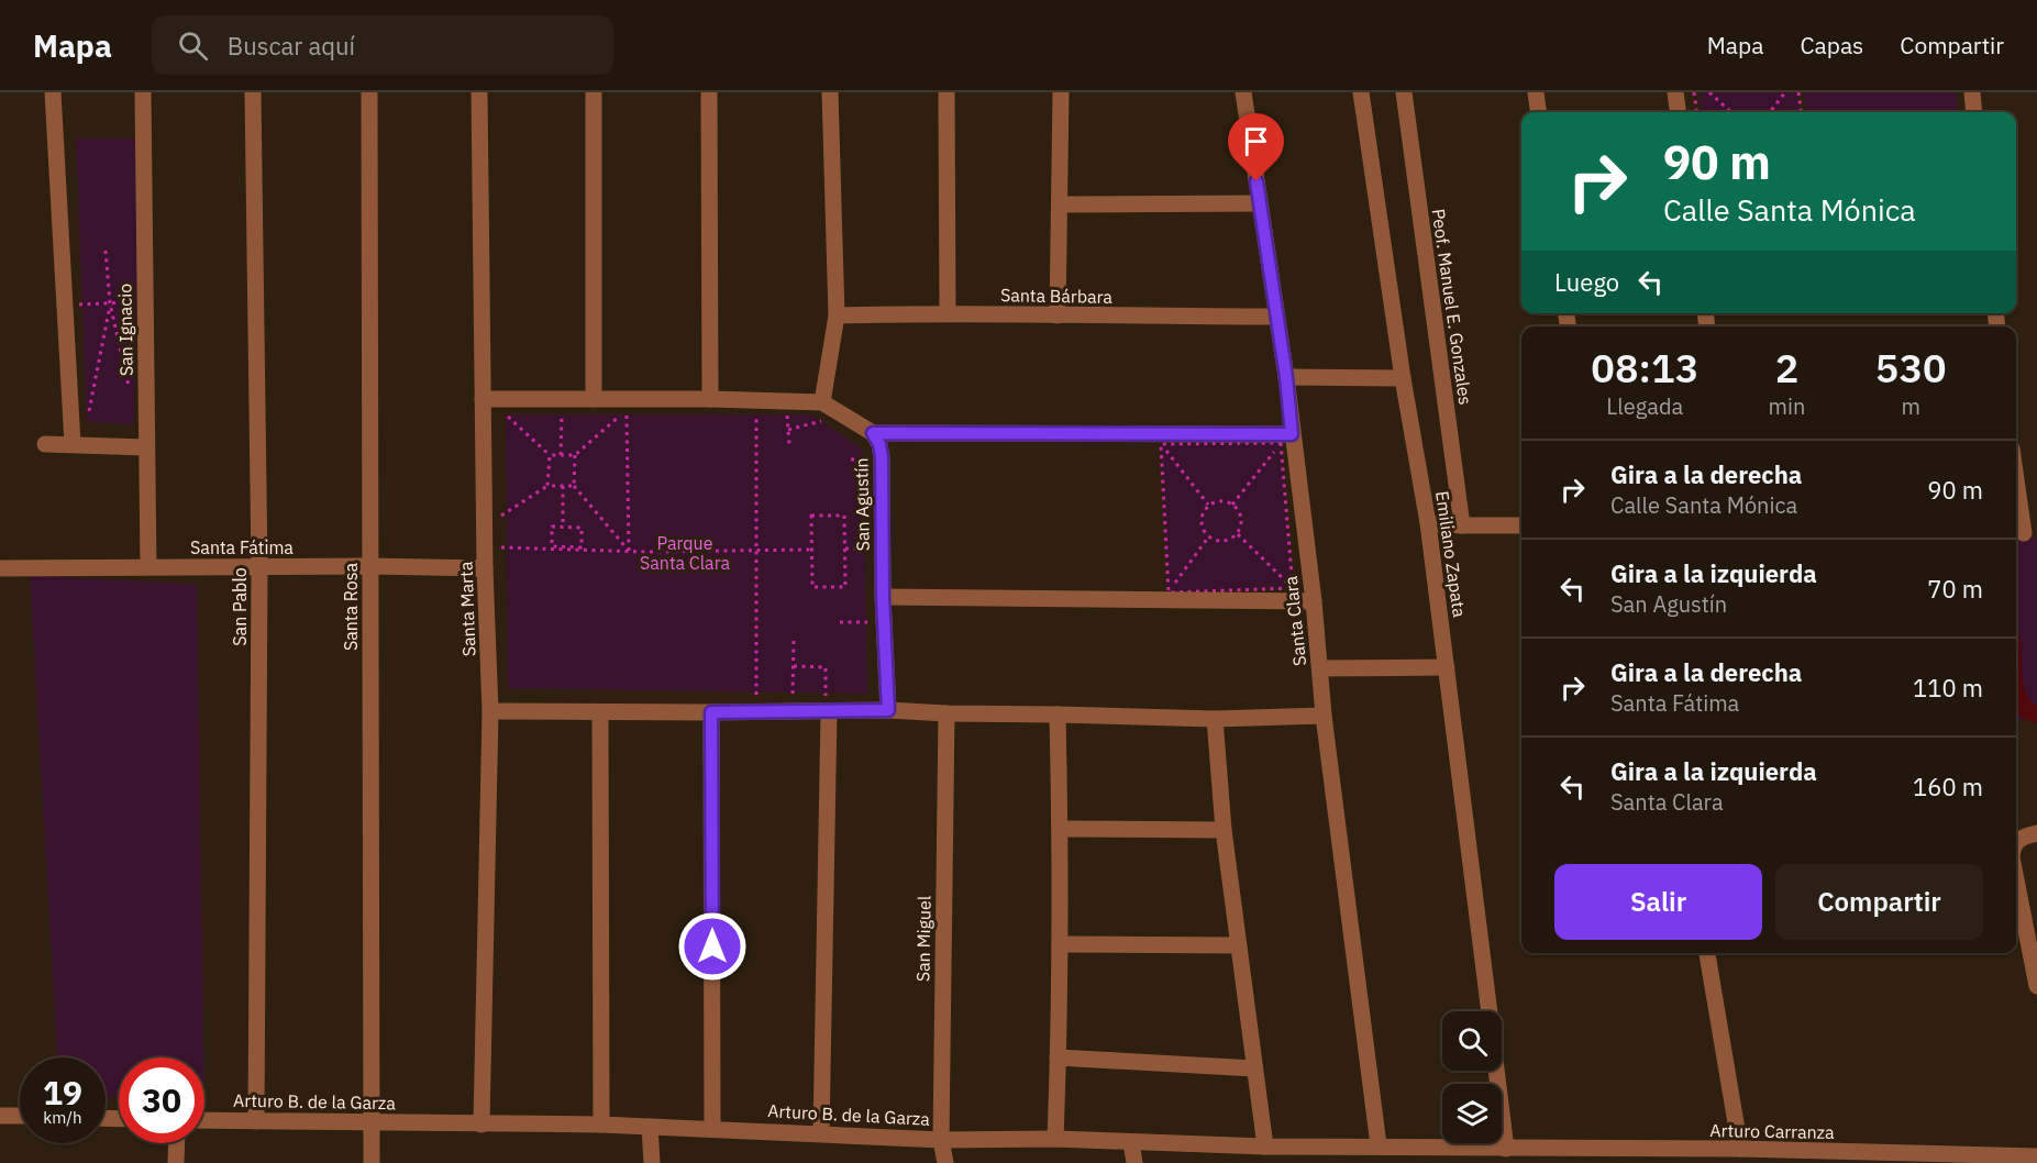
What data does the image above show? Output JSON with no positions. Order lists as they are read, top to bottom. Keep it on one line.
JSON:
{"streets":{"street":["Santa Bárbara","Peof. Manuel E. Gonzales","San Ignacio","San Agustín","Santa Fátima","Emiliano Zapata","San Pablo","Santa Rosa","Santa Marta","Santa Clara","San Miguel","Arturo B. de la Garza","Arturo Carranza"]},"crossings":[["Santa Bárbara","Santa Clara"],["San Ignacio","Santa Fátima"],["Santa Fátima","San Pablo"],["Santa Fátima","Santa Rosa"],["Santa Fátima","Santa Marta"],["Emiliano Zapata","Arturo B. de la Garza"],["Emiliano Zapata","Arturo Carranza"],["San Pablo","Arturo B. de la Garza"],["Santa Rosa","Arturo B. de la Garza"],["Santa Marta","Arturo B. de la Garza"],["Santa Clara","Arturo B. de la Garza"],["San Miguel","Arturo B. de la Garza"],["Arturo B. de la Garza","Arturo Carranza"]],"parks":["Parque Santa Clara"],"page":{"header":"Mapa","search":"Buscar aquí","nav":["Mapa","Capas","Compartir"],"turn":["90 m","Calle Santa Mónica"],"then":"Luego","eta":["08:13","Llegada","2","min","530","m"],"list":[{"name":"Gira a la derecha","note":"Calle Santa Mónica","value":"90 m"},{"name":"Gira a la izquierda","note":"San Agustín","value":"70 m"},{"name":"Gira a la derecha","note":"Santa Fátima","value":"110 m"},{"name":"Gira a la izquierda","note":"Santa Clara","value":"160 m"}],"buttons":["Salir","Compartir"],"speed":"19 km/h","limit":"30"}}
